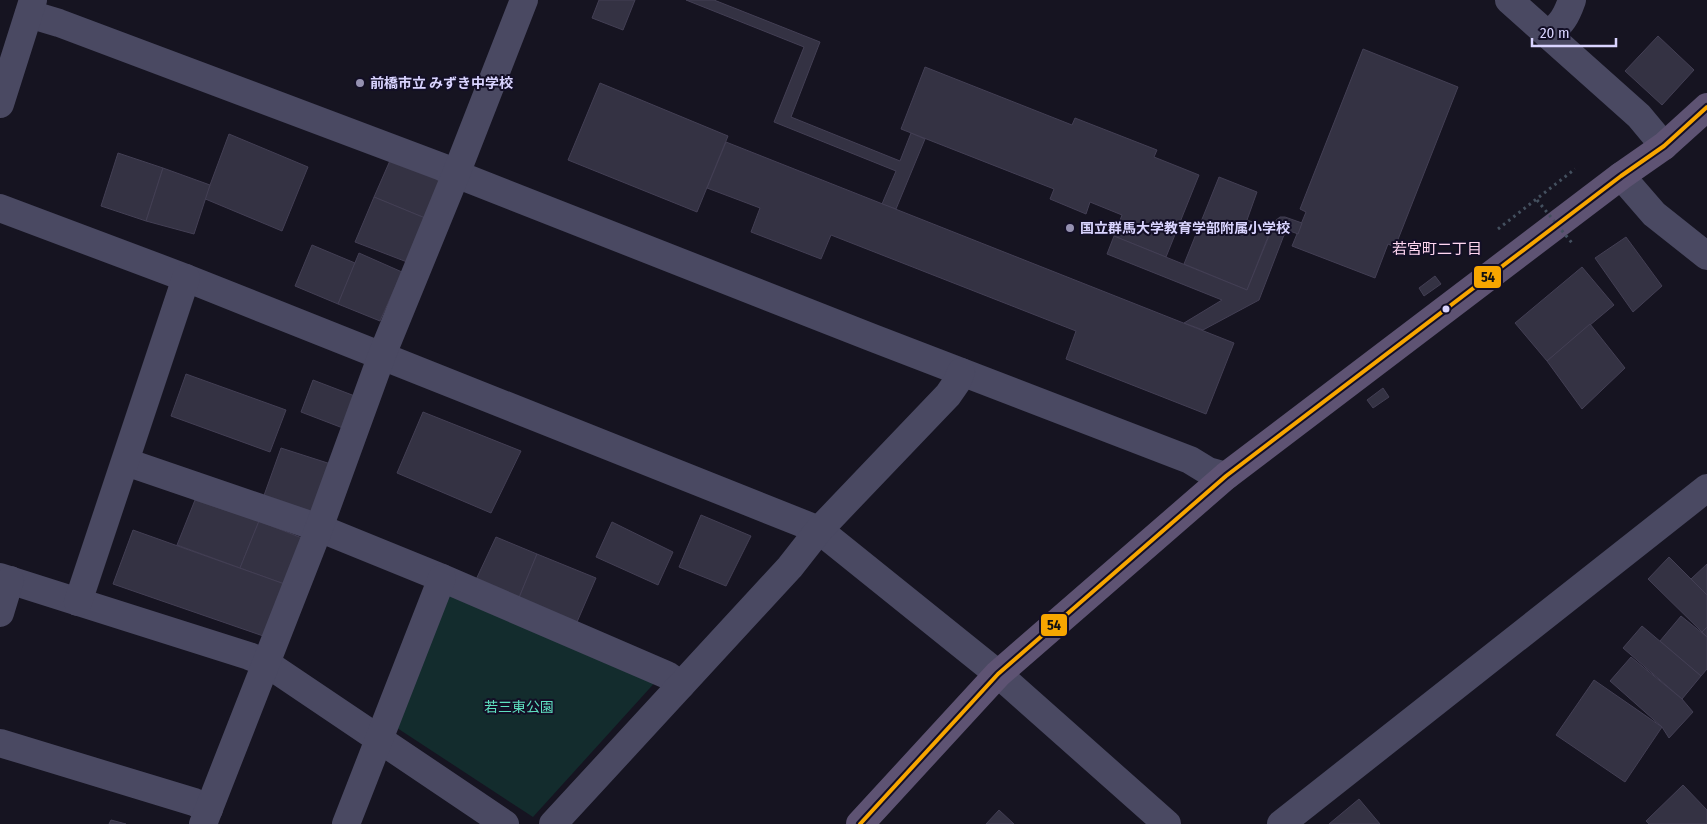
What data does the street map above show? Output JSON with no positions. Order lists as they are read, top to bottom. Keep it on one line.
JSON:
{"districts":["若宮町二丁目"],"parks":["若三東公園"],"places":["前橋市立 みずき中学校","国立群馬大学教育学部附属小学校"],"lines":["transit line 54"],"scale_bar":"20 m"}
